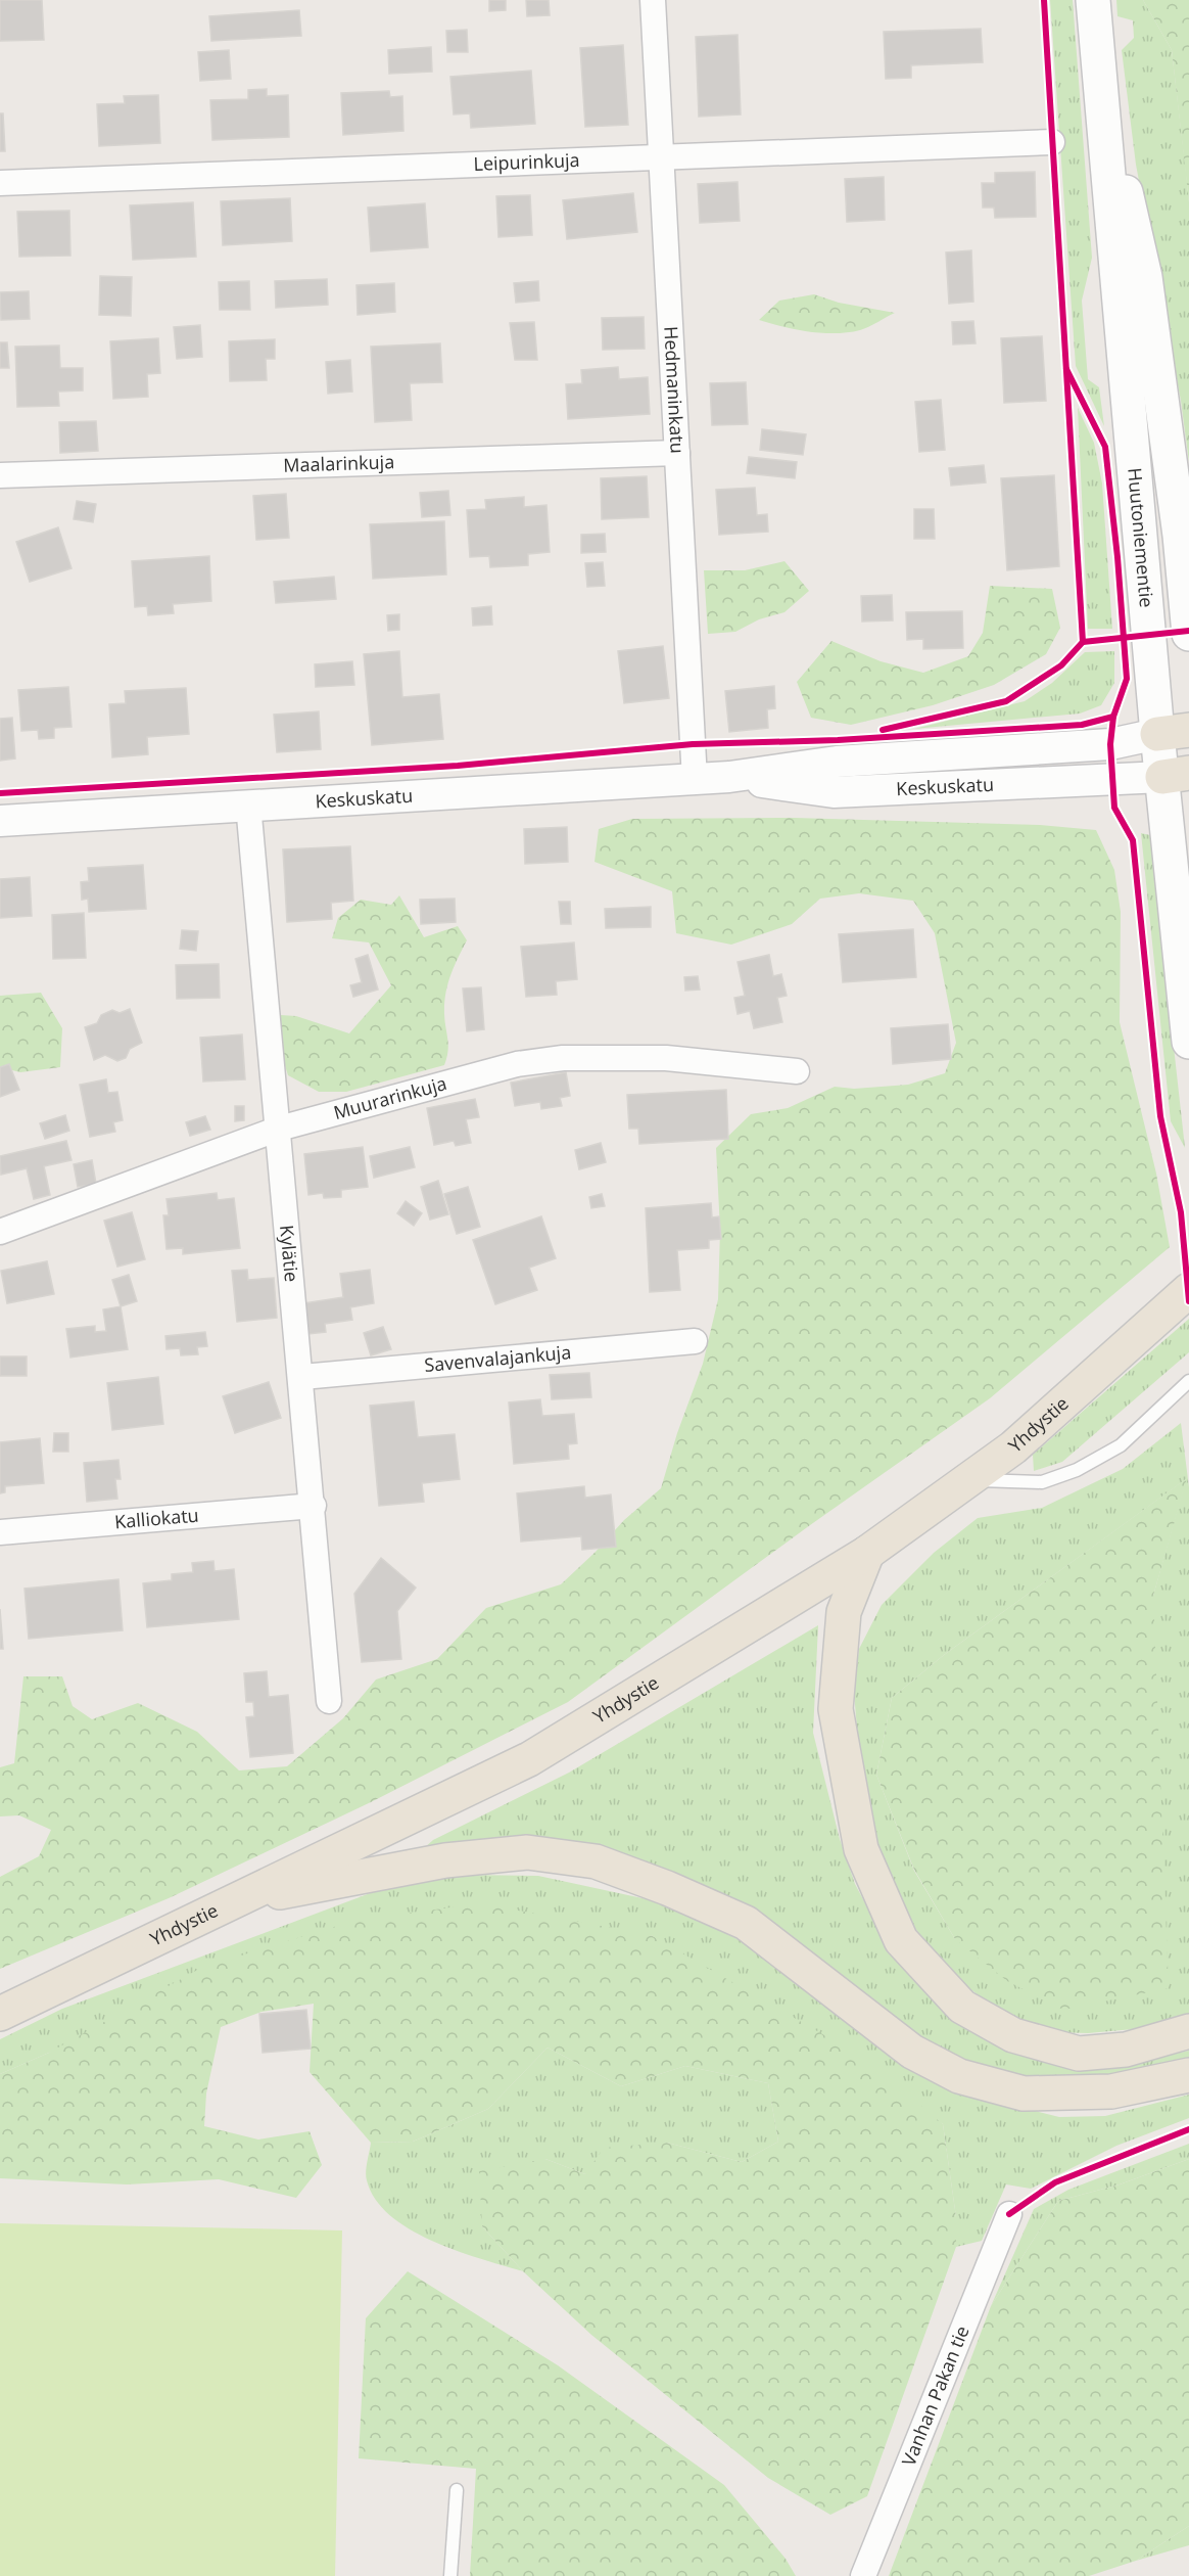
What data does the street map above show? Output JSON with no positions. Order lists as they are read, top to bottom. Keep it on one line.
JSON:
{"streets":{"highway":["Yhdystie"],"main road":["Huutoniementie"],"street":["Leipurinkuja","Hedmaninkatu","Maalarinkuja","Keskuskatu","Muurarinkuja","Kylätie","Savenvalajankuja","Kalliokatu","Vanhan Pakan tie"]},"crossings":[["Leipurinkuja","Hedmaninkatu"],["Hedmaninkatu","Maalarinkuja"],["Hedmaninkatu","Keskuskatu"],["Huutoniementie","Keskuskatu"],["Keskuskatu","Kylätie"],["Muurarinkuja","Kylätie"],["Kylätie","Savenvalajankuja"],["Kylätie","Kalliokatu"]]}
